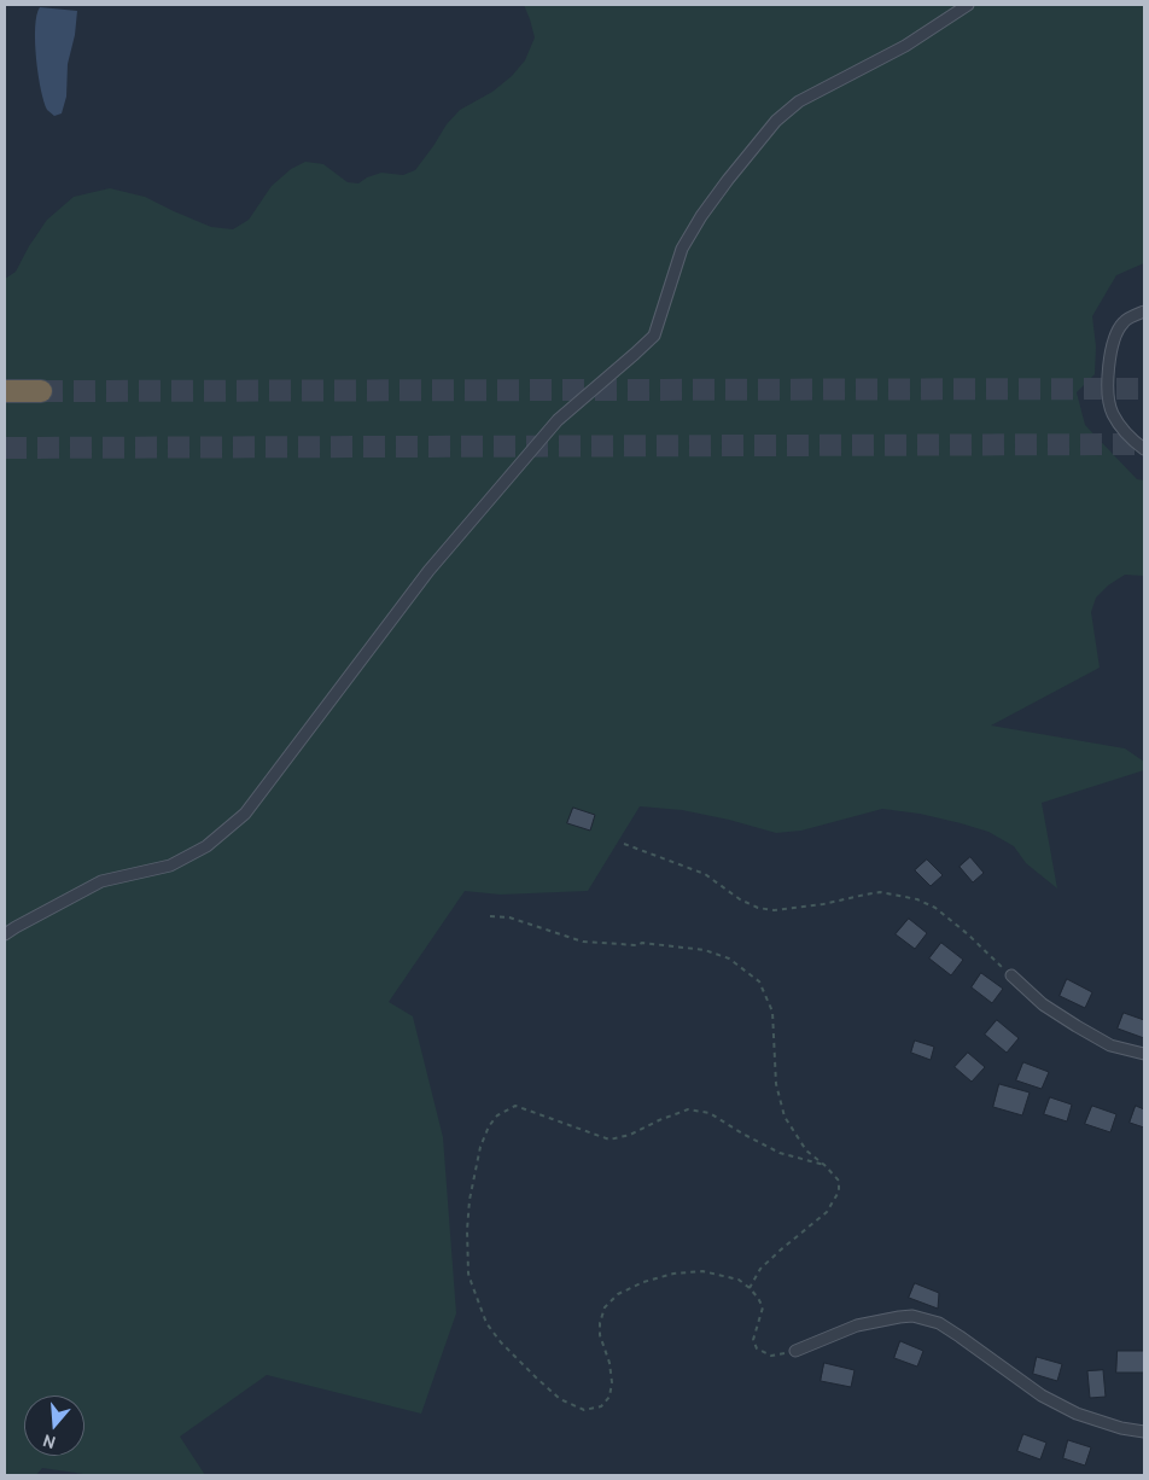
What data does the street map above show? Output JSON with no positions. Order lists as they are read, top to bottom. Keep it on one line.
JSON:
{"north":"bottom"}
